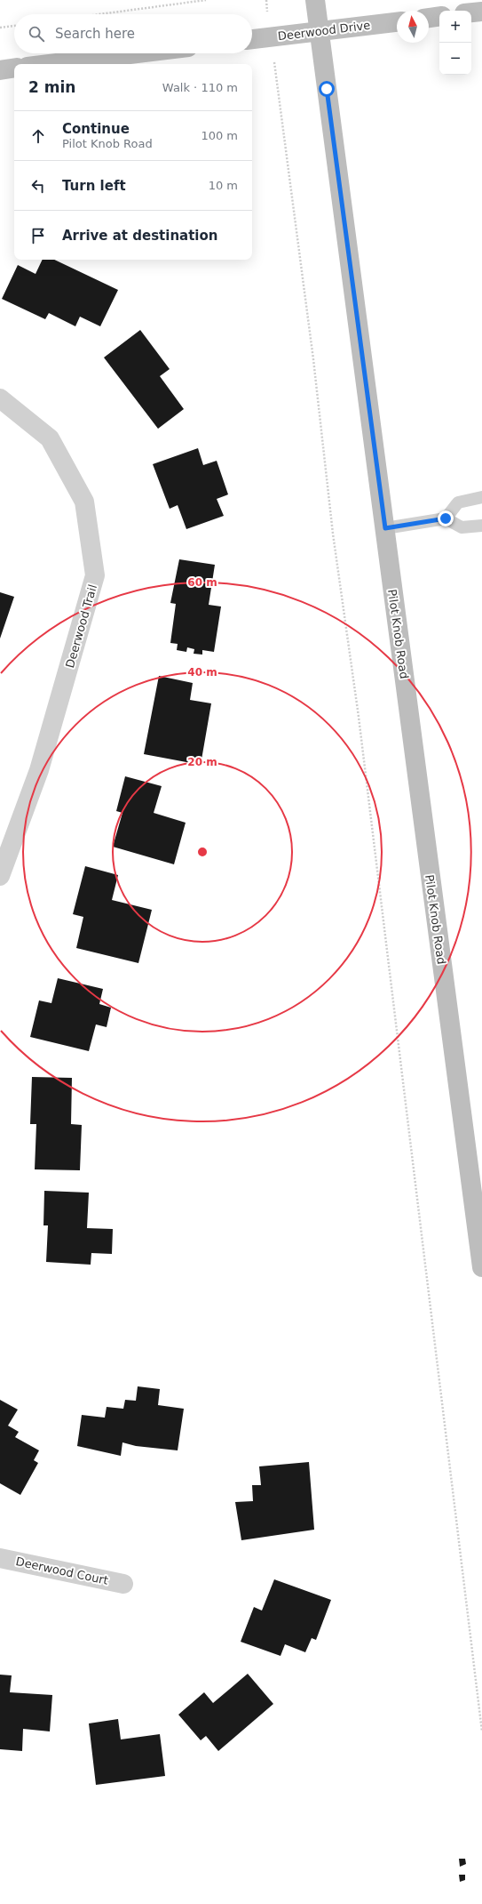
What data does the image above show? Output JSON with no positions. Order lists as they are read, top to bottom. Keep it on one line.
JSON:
{"streets":{"main road":["Deerwood Drive","Pilot Knob Road"],"street":["Deerwood Trail","Deerwood Court"]},"crossings":[["Deerwood Drive","Pilot Knob Road"]],"north":"top","page":{"map_buttons":["+","−"],"search":"Search here","heading":["2 min","Walk · 110 m"],"list":[["Continue","Pilot Knob Road","100 m"],["Turn left","10 m"],"Arrive at destination"]},"rings":["60 m","40 m","20 m"]}
